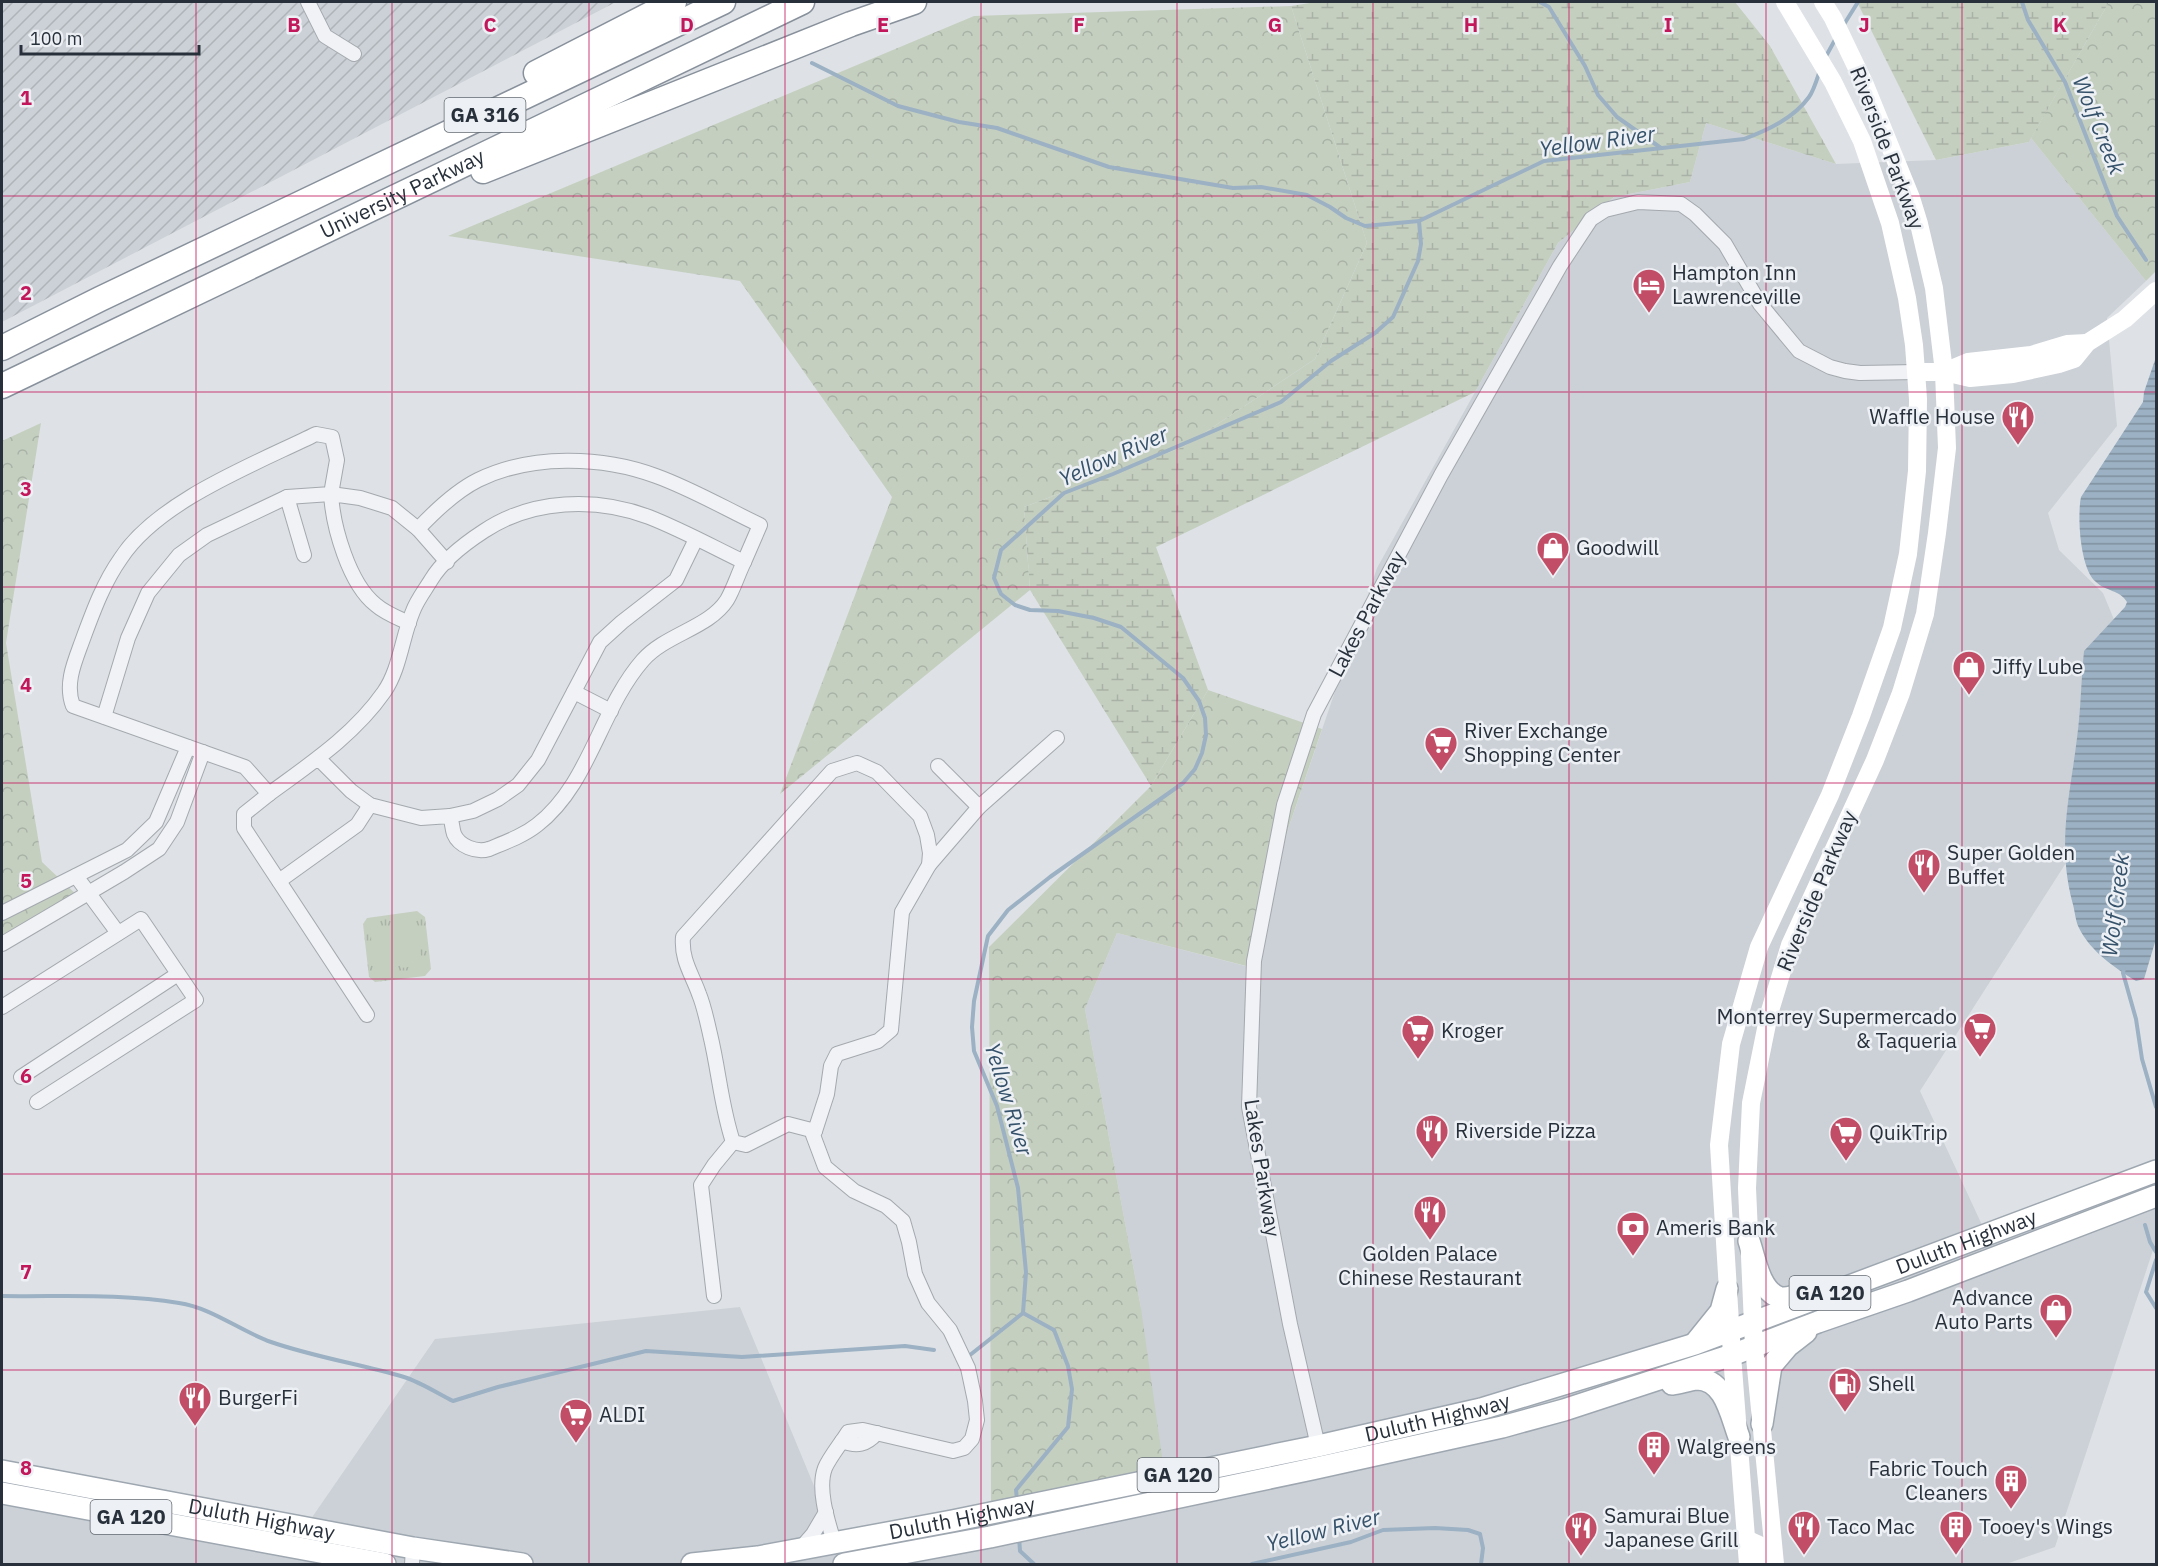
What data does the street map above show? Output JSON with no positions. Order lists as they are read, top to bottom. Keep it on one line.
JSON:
{"streets":{"highway":["GA 316","University Parkway"],"main road":["Riverside Parkway","Duluth Highway","GA 120"],"street":["Lakes Parkway"]},"crossings":[["Riverside Parkway","Lakes Parkway"],["Riverside Parkway","Duluth Highway"],["Lakes Parkway","Duluth Highway"]],"water":["Wolf Creek","Yellow River"],"places":{"hotel":["Hampton Inn Lawrenceville"],"restaurant":["Waffle House","Super Golden Buffet","Riverside Pizza","Golden Palace Chinese Restaurant","BurgerFi","Taco Mac","Samurai Blue Japanese Grill"],"shop":["Goodwill","Jiffy Lube","Advance Auto Parts"],"supermarket":["River Exchange Shopping Center","Monterrey Supermercado & Taqueria","Kroger","QuikTrip","ALDI"],"bank":["Ameris Bank"],"fuel station":["Shell"],"building":["Walgreens","Fabric Touch Cleaners","Tooey's Wings"]},"scale_bar":"100 m","grid":{"columns":["B","C","D","E","F","G","H","I","J","K"],"rows":["1","2","3","4","5","6","7","8"]}}
